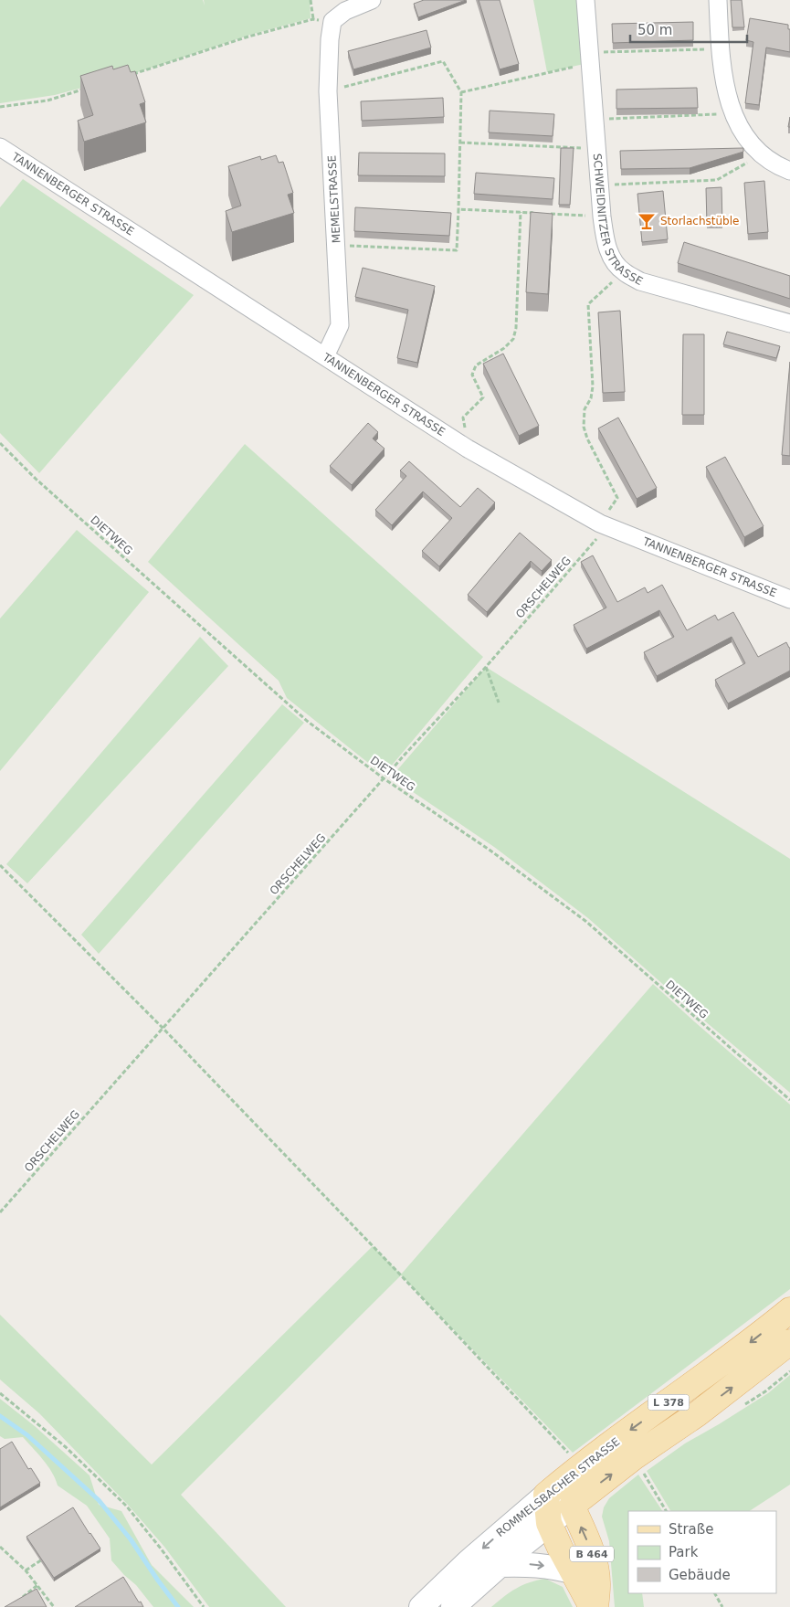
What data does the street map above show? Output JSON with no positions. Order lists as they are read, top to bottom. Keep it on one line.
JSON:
{"streets":{"main road":["L 378","ROMMELSBACHER STRASSE","B 464"],"street":["TANNENBERGER STRASSE","MEMELSTRASSE","SCHWEIDNITZER STRASSE"],"path":["DIETWEG","ORSCHELWEG"]},"crossings":[["TANNENBERGER STRASSE","MEMELSTRASSE"],["TANNENBERGER STRASSE","ORSCHELWEG"],["SCHWEIDNITZER STRASSE","ORSCHELWEG"],["DIETWEG","ORSCHELWEG"],["ROMMELSBACHER STRASSE","B 464"]],"places":{"bar":["Storlachstüble"]},"legend":["Straße","Park","Gebäude"],"scale_bar":"50 m"}
